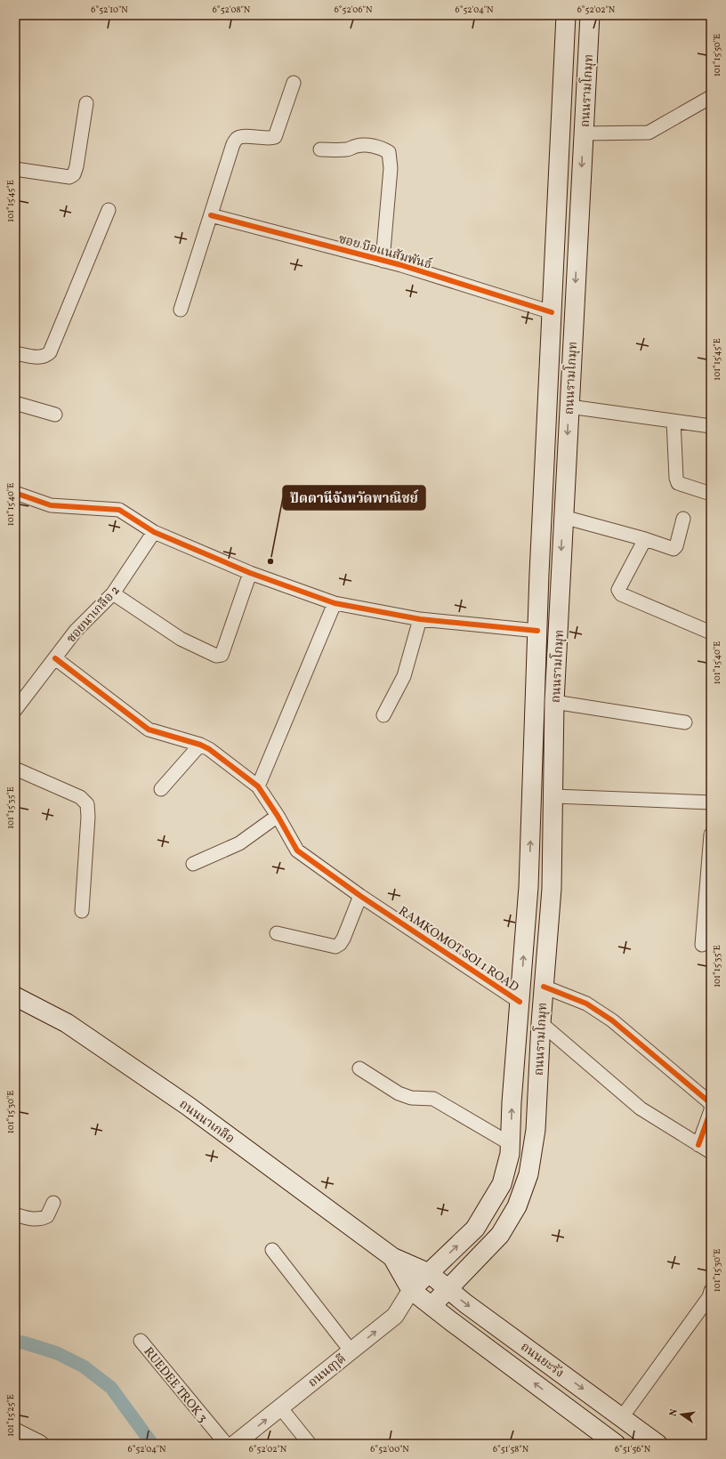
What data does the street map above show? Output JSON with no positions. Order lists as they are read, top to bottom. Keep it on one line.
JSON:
{"streets":{"main road":["ถนนรามโกมุท","ถนนนาเกลือ","ถนนยะรัง"],"street":["ซอย บือแนสัมพันธ์","ซอยนาเกลือ 2","RAMKOMOT SOI 1 ROAD","ถนนฤๅดี","RUEDEE TROK 3"]},"crossings":[["ถนนรามโกมุท","ซอย บือแนสัมพันธ์"],["ถนนรามโกมุท","RAMKOMOT SOI 1 ROAD"],["ถนนรามโกมุท","ถนนนาเกลือ"],["ถนนรามโกมุท","ถนนยะรัง"],["ถนนรามโกมุท","ถนนฤๅดี"],["ซอยนาเกลือ 2","RAMKOMOT SOI 1 ROAD"],["ถนนนาเกลือ","ถนนยะรัง"],["ถนนนาเกลือ","ถนนฤๅดี"],["ถนนยะรัง","ถนนฤๅดี"]],"one_way":["ถนนฤๅดี"],"places":["ปัตตานีจังหวัดพาณิชย์"],"north":"left","coordinates":["6°52'10\"N","6°52'08\"N","6°52'06\"N","6°52'04\"N","6°52'02\"N","101°15'50\"E","101°15'45\"E","101°15'40\"E","101°15'35\"E","101°15'30\"E","101°15'25\"E","6°52'00\"N","6°51'58\"N","6°51'56\"N"]}
